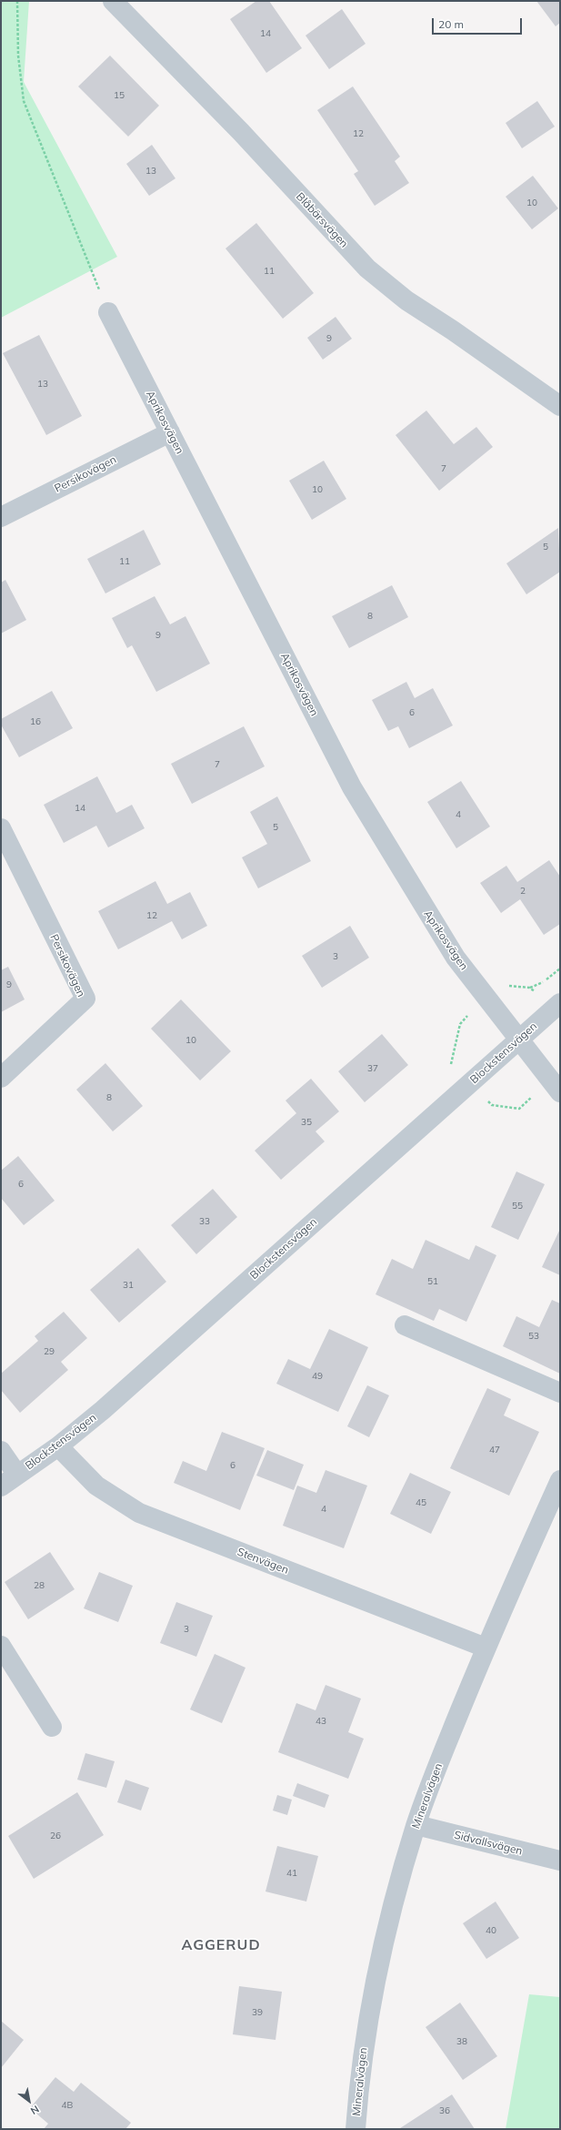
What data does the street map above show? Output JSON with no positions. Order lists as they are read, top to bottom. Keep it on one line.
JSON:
{"streets":{"street":["Blåbärsvägen","Aprikosvägen","Persikovägen","Blockstensvägen","Stenvägen","Mineralvägen","Sidvallsvägen"]},"crossings":[["Aprikosvägen","Persikovägen"],["Aprikosvägen","Blockstensvägen"],["Blockstensvägen","Stenvägen"],["Stenvägen","Mineralvägen"],["Mineralvägen","Sidvallsvägen"]],"districts":["AGGERUD"],"house_numbers":["14","15","12","13","10","11","9","13","7","10","5","11","8","9","6","16","7","14","4","5","2","12","3","9","10","37","8","35","6","55","33","51","31","53","29","49","47","6","45","4","28","3","43","26","41","40","39","38","4B","36"],"scale_bar":"20 m","north":"bottom right"}
